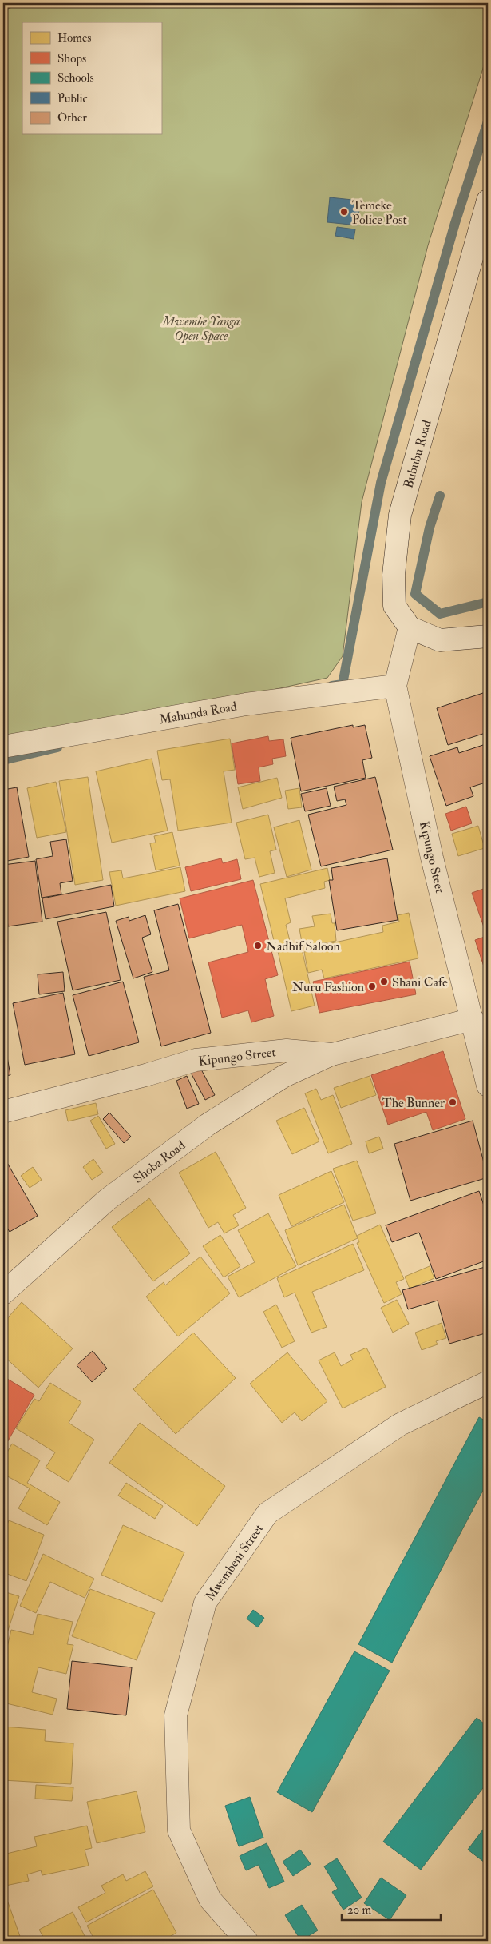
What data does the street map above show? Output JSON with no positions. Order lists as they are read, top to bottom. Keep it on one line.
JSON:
{"streets":{"street":["Bububu Road","Mahunda Road","Kipungo Steet","Kipungo Street","Shoba Road","Mwembeni Street"]},"crossings":[["Bububu Road","Kipungo Steet"],["Mahunda Road","Kipungo Steet"],["Kipungo Steet","Kipungo Street"],["Kipungo Street","Shoba Road"]],"parks":["Mwembe Yanga Open Space"],"places":["Temeke Police Post","Nadhif Saloon","Shani Cafe","Nuru Fashion","The Bunner"],"legend":["Homes","Shops","Schools","Public","Other"],"scale_bar":"20 m"}
